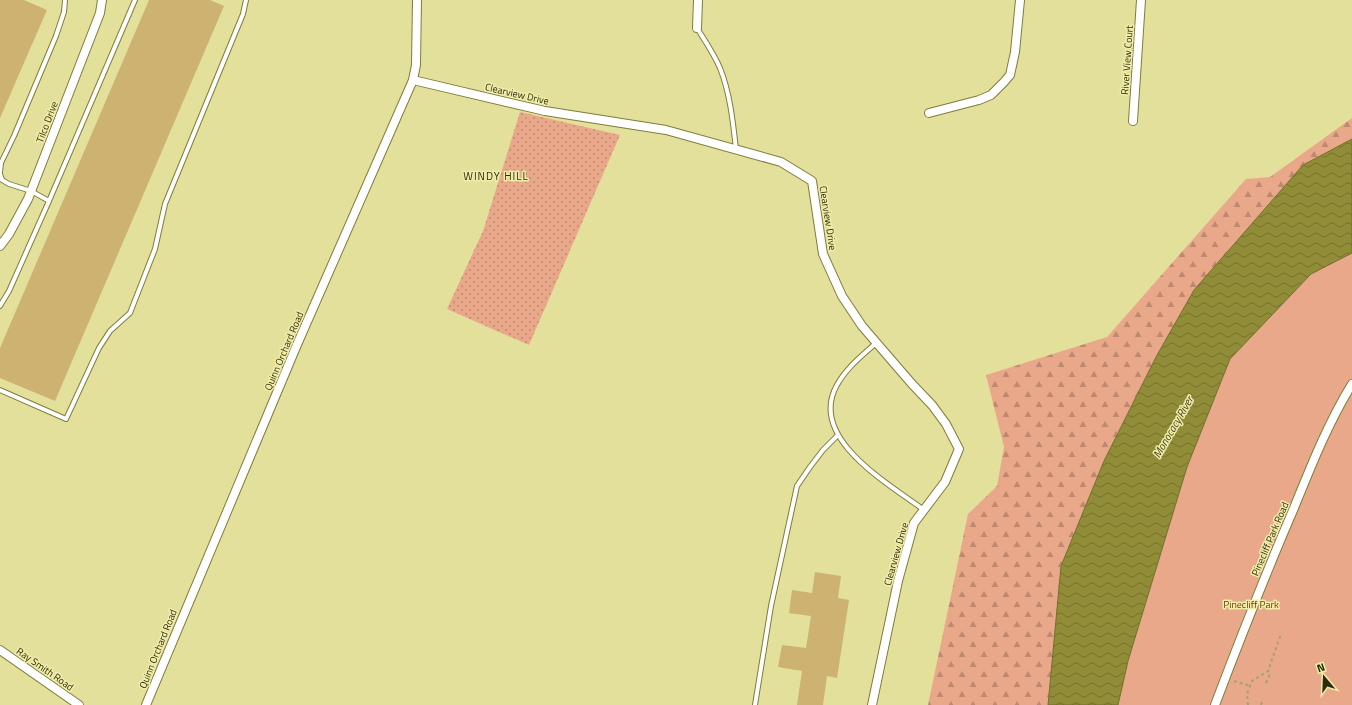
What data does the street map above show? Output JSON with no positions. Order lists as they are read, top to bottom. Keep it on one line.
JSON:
{"streets":{"street":["River View Court","Clearview Drive","Tilco Drive","Quinn Orchard Road","Pinecliff Park Road","Ray Smith Road"]},"crossings":[["Clearview Drive","Quinn Orchard Road"]],"districts":["WINDY HILL"],"water":["Monocacy River"],"parks":["Pinecliff Park"],"north":"top"}
